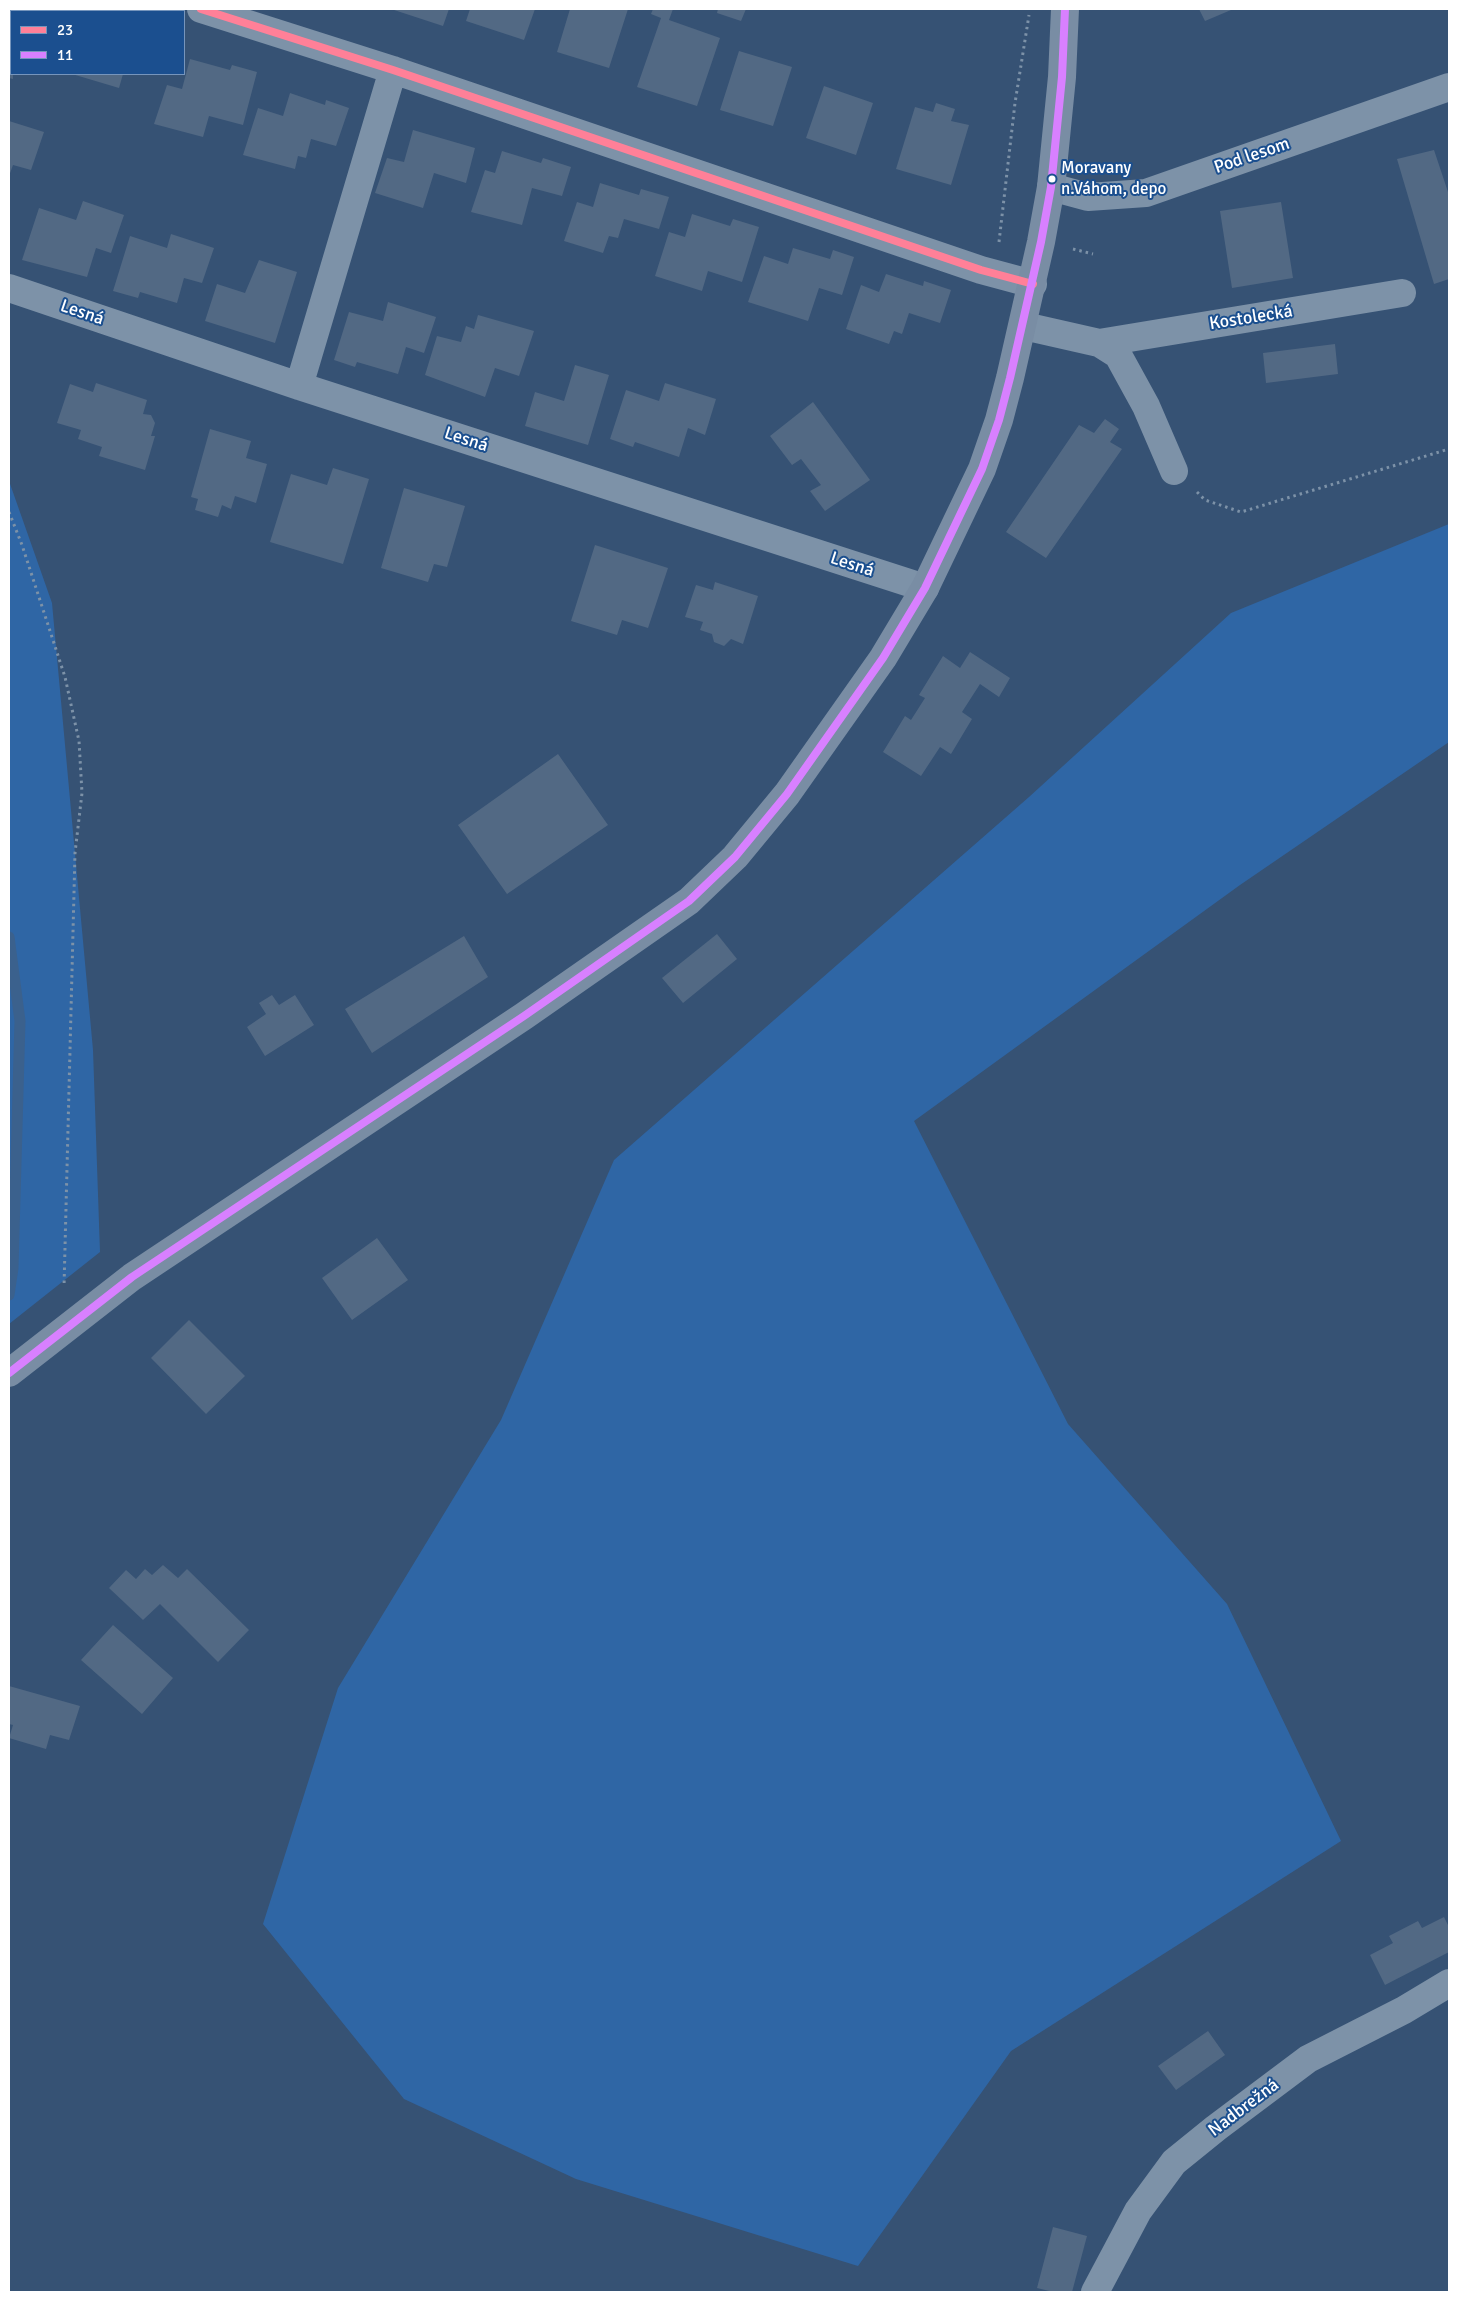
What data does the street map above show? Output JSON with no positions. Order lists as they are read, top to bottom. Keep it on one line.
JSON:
{"streets":{"street":["Pod lesom","Lesná","Kostolecká","Nadbrežná"]},"places":["Moravany n.Váhom, depo"],"lines":["transit line 23","transit line 11"],"legend":["23","11"]}
